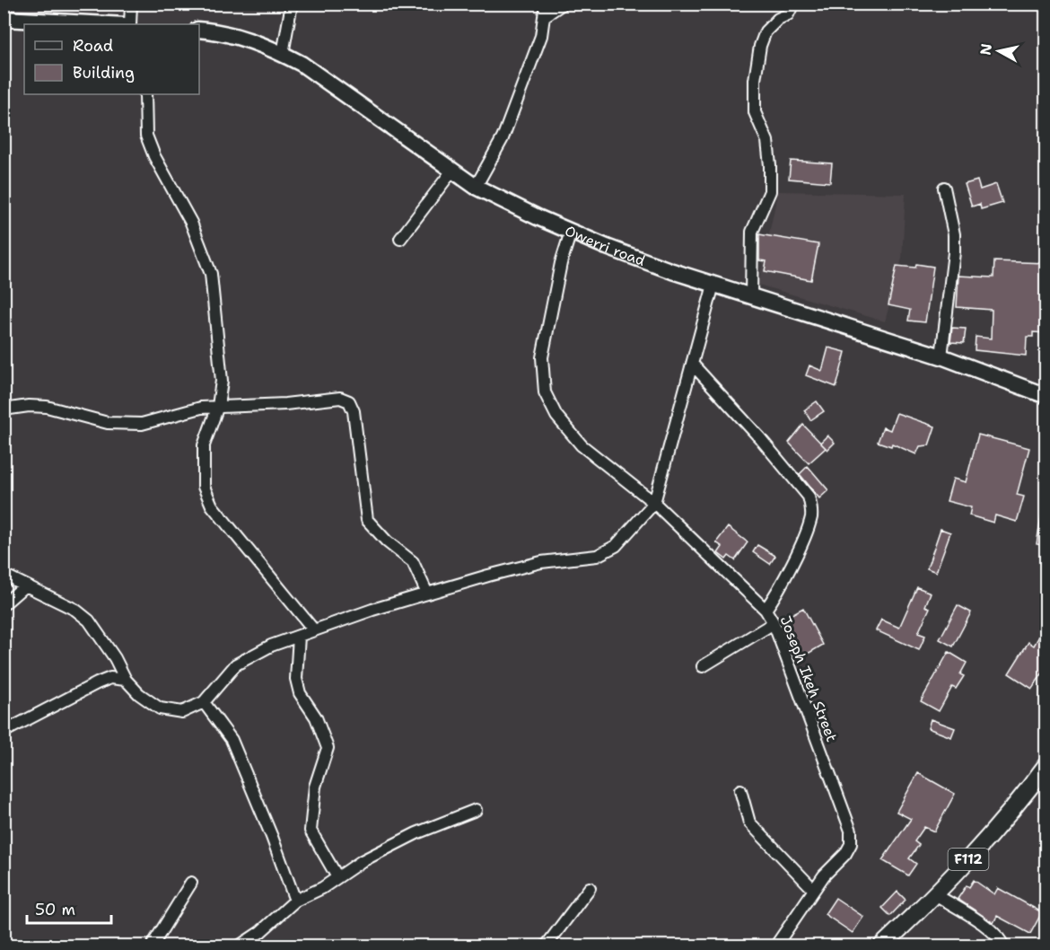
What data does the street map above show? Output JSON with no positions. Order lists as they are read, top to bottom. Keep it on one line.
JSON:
{"streets":{"main road":["Owerri road","F112"],"street":["Joseph Ikeh Street"]},"crossings":[["Owerri road","Joseph Ikeh Street"]],"legend":["Road","Building"],"scale_bar":"50 m","north":"left"}
